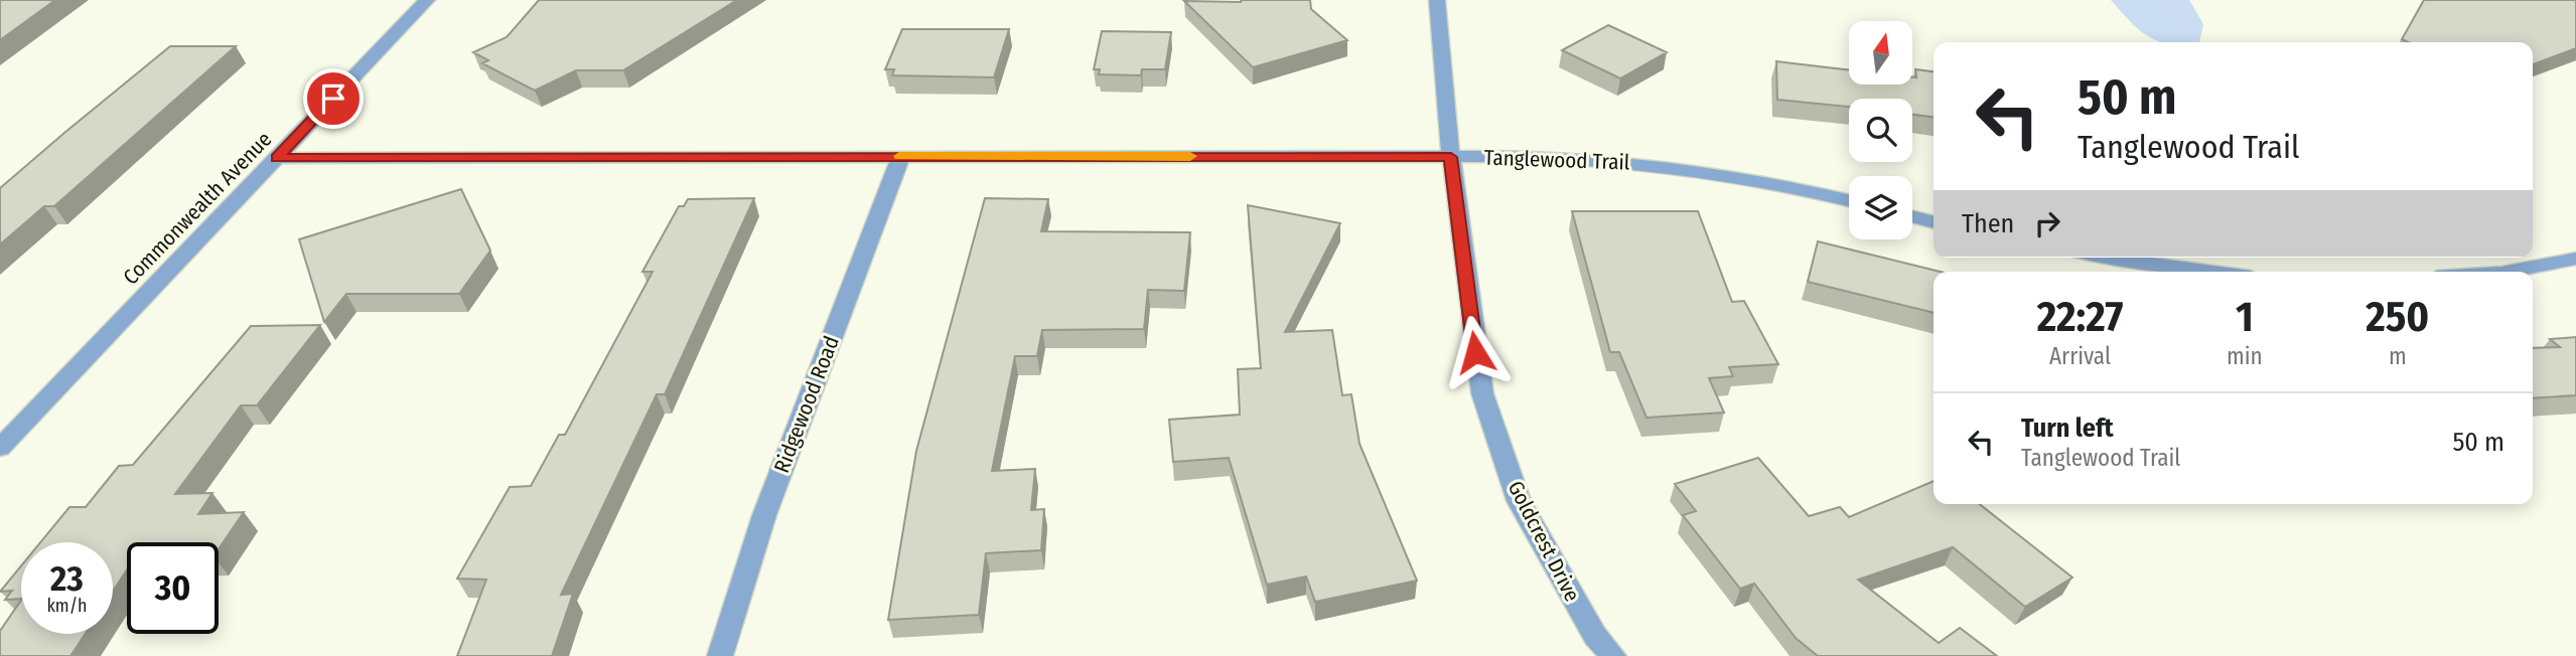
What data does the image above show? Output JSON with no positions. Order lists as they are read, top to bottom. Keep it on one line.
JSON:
{"streets":{"street":["Tanglewood Trail","Commonwealth Avenue","Ridgewood Road","Goldcrest Drive"]},"crossings":[["Tanglewood Trail","Commonwealth Avenue"],["Tanglewood Trail","Ridgewood Road"],["Tanglewood Trail","Goldcrest Drive"]],"north":"top","page":{"turn":["50 m","Tanglewood Trail"],"then":"Then","eta":["22:27","Arrival","1","min","250","m"],"list":[{"name":"Turn left","note":"Tanglewood Trail","value":"50 m"}],"speed":"23 km/h","limit":"30"}}
